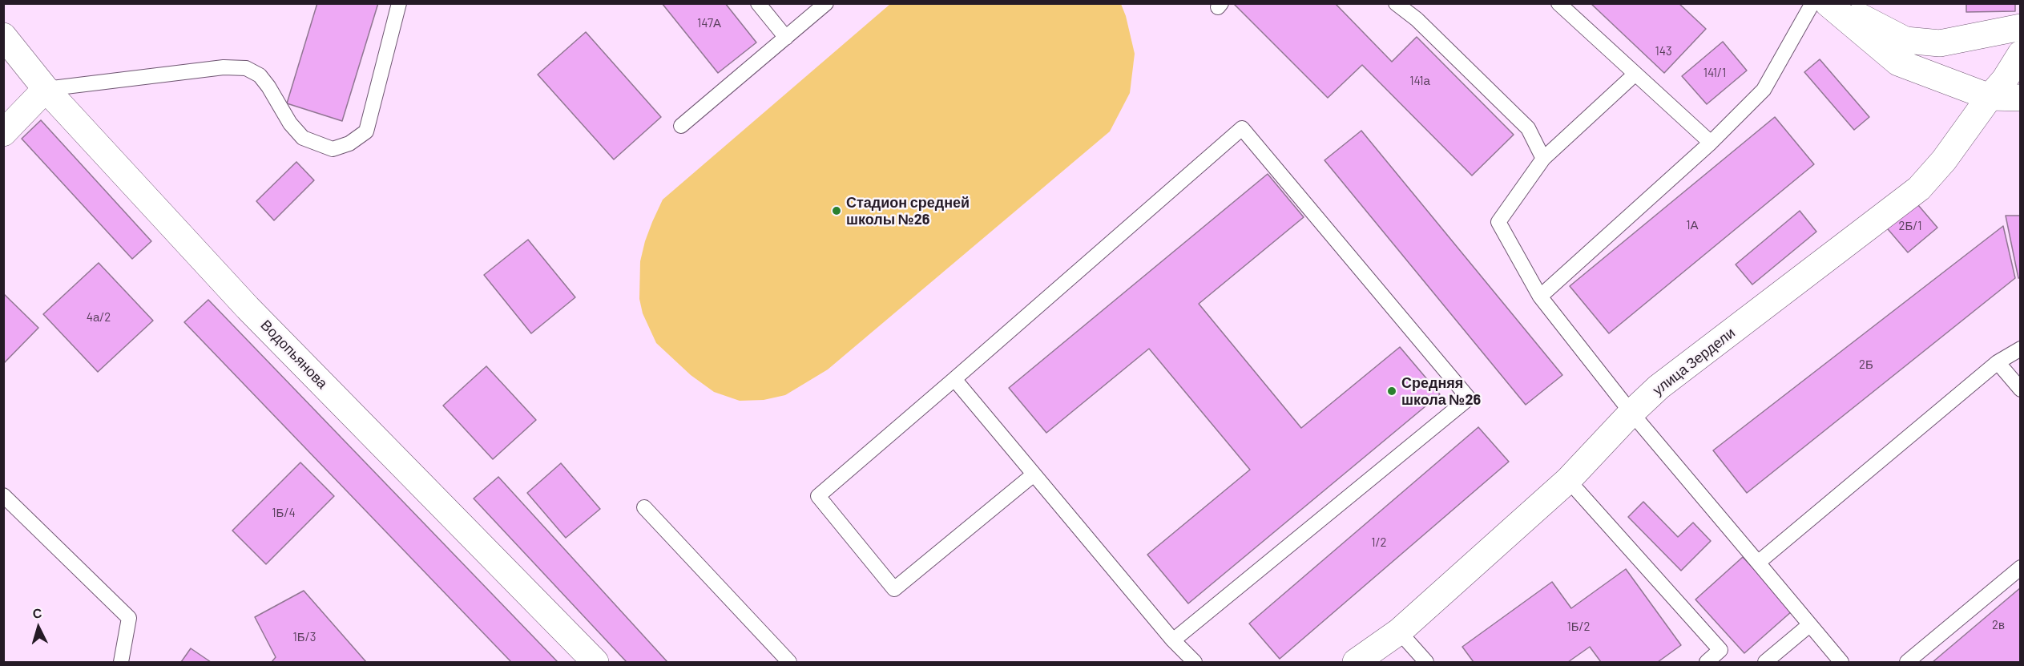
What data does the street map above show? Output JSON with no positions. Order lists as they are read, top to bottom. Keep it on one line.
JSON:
{"streets":{"street":["Водопьянова","улица Зердели"]},"places":["Стадион средней школы №26","Средняя школа №26"],"house_numbers":["147А","143","141/1","141а","1А","2Б/1","4а/2","2Б","1Б/4","1/2","2в","1Б/2","1Б/3"],"north":"top"}
